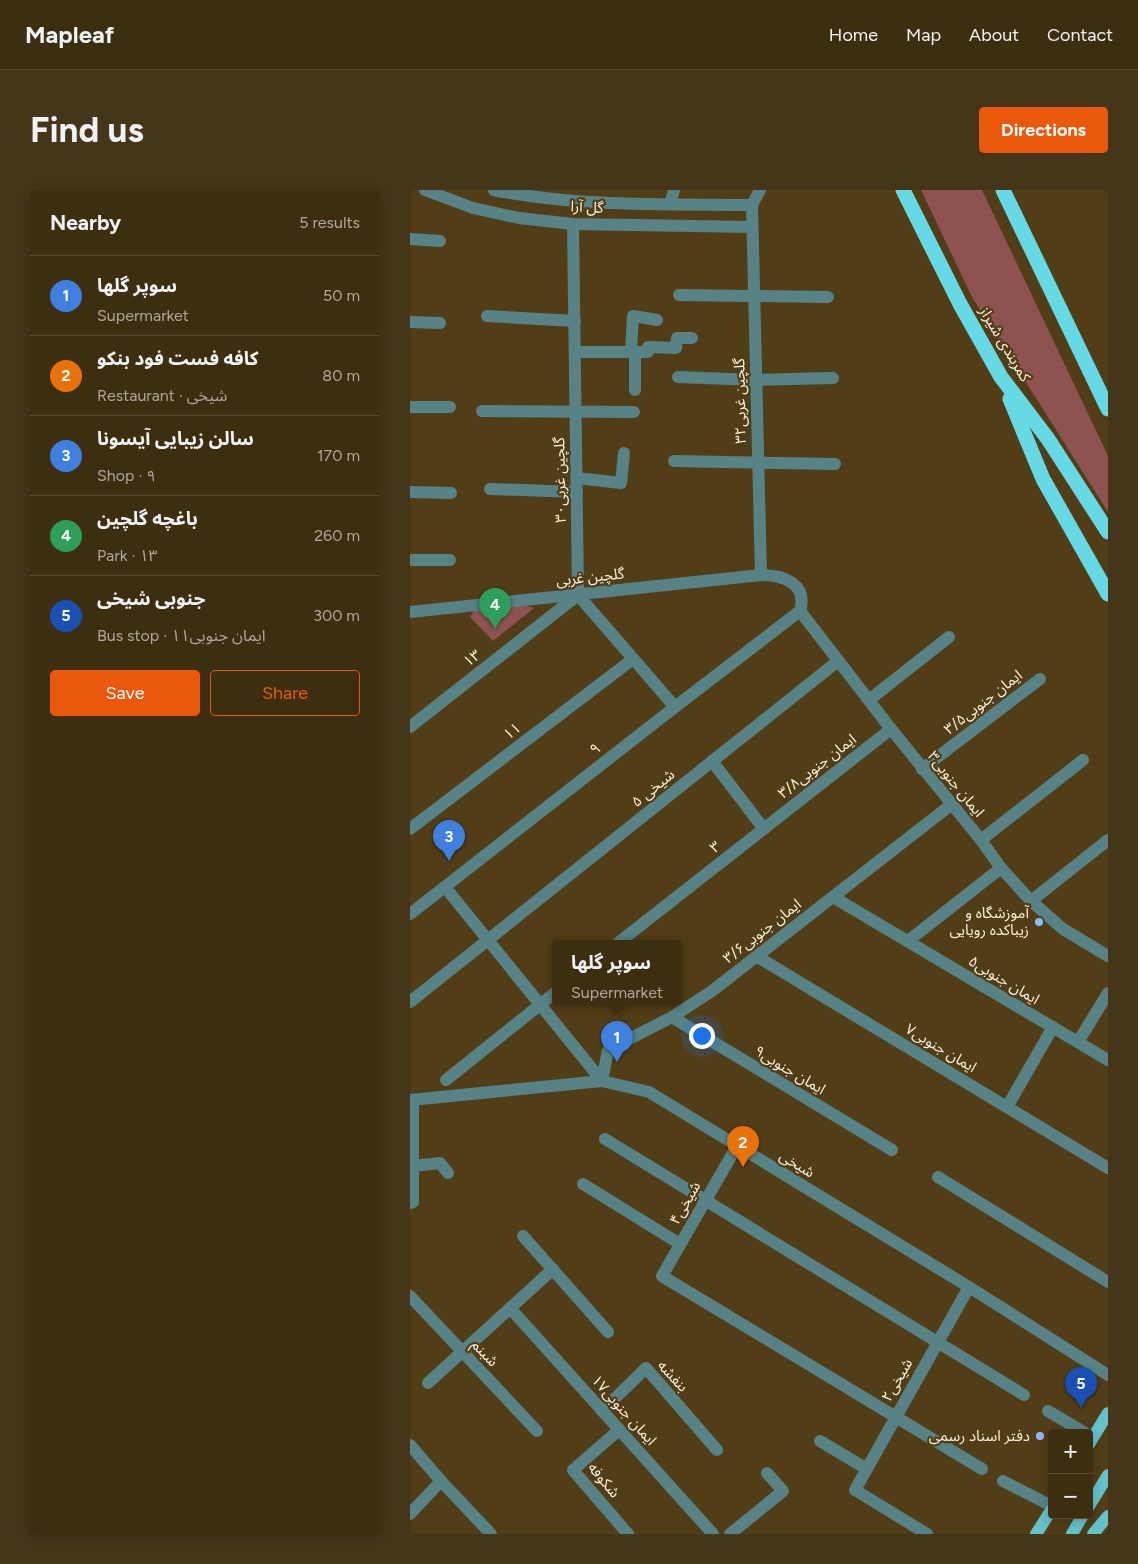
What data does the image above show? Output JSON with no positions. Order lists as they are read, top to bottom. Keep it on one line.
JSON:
{"streets":{"highway":["کمربندی شیراز"],"street":["گل آرا","گلچین غربی۳۲","گلچین غربی۳۰","گلچین غربی","۱۳","ایمان جنوبی۳/۵","۱۱","۹","ایمان جنوبی۳/۸","ایمان جنوبی۳","شیخی ۵","۳","ایمان جنوبی۳/۶","ایمان جنوبی۵","ایمان جنوبی۷","ایمان جنوبی۹","شیخی","شیخی۴","شبنم","بنفشه","شیخی۲","ایمان جنوبی۱۷","شکوفه"]},"crossings":[["گل آرا","گلچین غربی۳۲"],["گل آرا","گلچین غربی۳۰"],["گلچین غربی۳۲","گلچین غربی"],["گلچین غربی۳۰","گلچین غربی"],["گلچین غربی۳۰","۱۳"],["گلچین غربی","۱۳"],["گلچین غربی","۹"],["گلچین غربی","ایمان جنوبی۳"],["ایمان جنوبی۳/۵","ایمان جنوبی۳"],["۹","ایمان جنوبی۳"],["ایمان جنوبی۳/۸","ایمان جنوبی۳"],["ایمان جنوبی۳/۸","۳"],["ایمان جنوبی۳","شیخی ۵"],["ایمان جنوبی۳","ایمان جنوبی۳/۶"],["ایمان جنوبی۳/۶","ایمان جنوبی۵"],["ایمان جنوبی۳/۶","ایمان جنوبی۷"],["ایمان جنوبی۳/۶","ایمان جنوبی۹"],["ایمان جنوبی۳/۶","شیخی"],["شیخی","شیخی۴"],["شیخی","شیخی۲"],["شیخی۴","شیخی۲"],["بنفشه","ایمان جنوبی۱۷"],["ایمان جنوبی۱۷","شکوفه"]],"places":["آموزشگاه و زیباکده رویایی","دفتر اسناد رسمی"],"page":{"header":"Mapleaf","nav":["Home","Map","About","Contact"],"buttons":["Directions",["Save","Share"]],"title":"Find us","heading":["Nearby","5 results"],"list":[{"mark":"1","name":"سوپر گلها","note":"Supermarket","value":"50 m"},{"mark":"2","name":"کافه فست فود بنکو","note":"Restaurant · شیخی","value":"80 m"},{"mark":"3","name":"سالن زیبایی آیسونا","note":"Shop · ۹","value":"170 m"},{"mark":"4","name":"باغچه گلچین","note":"Park · ۱۳","value":"260 m"},{"mark":"5","name":"جنوبی شیخی","note":"Bus stop · ایمان جنوبی۱۱","value":"300 m"}],"pins":["4","3","1","2","5"],"popup":["سوپر گلها","Supermarket"],"map_buttons":["+","−"]}}
